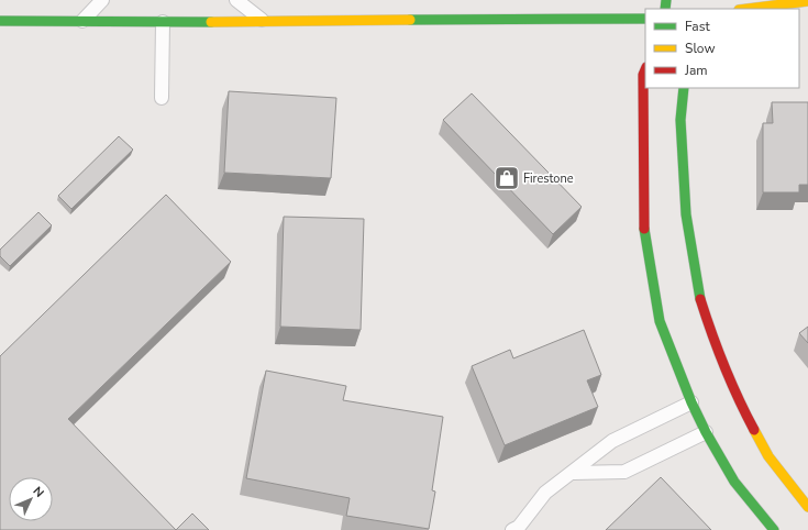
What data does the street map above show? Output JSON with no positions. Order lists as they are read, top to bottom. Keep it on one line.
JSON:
{"places":{"shop":["Firestone"]},"legend":["Fast","Slow","Jam"],"north":"top right"}
